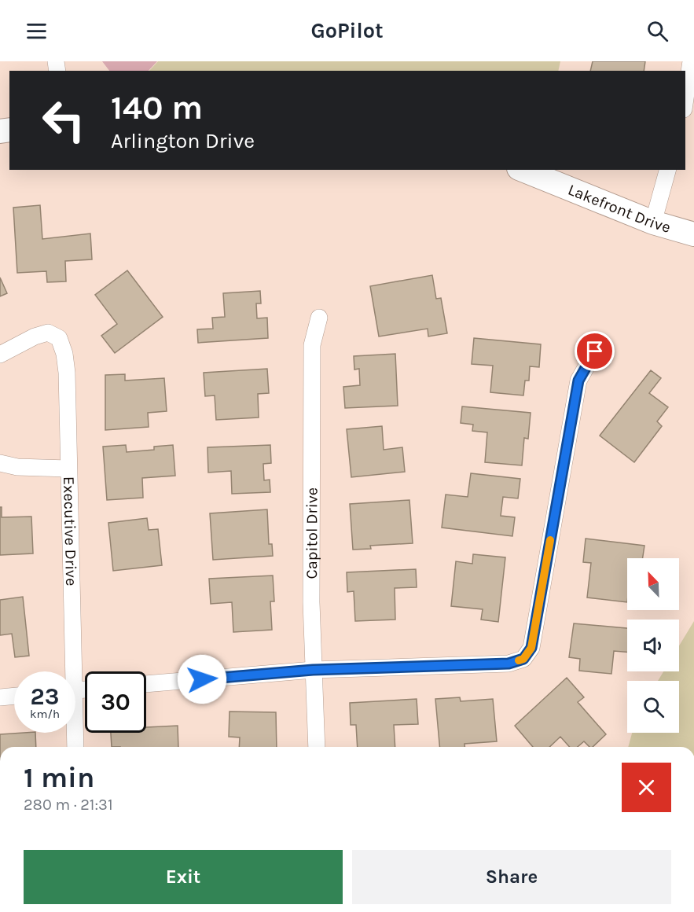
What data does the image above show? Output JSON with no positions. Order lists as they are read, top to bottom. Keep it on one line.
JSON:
{"streets":{"street":["Lakefront Drive","Executive Drive","Capitol Drive"]},"north":"top left","page":{"header":"GoPilot","turn":["140 m","Arlington Drive"],"speed":"23 km/h","limit":"30","heading":["1 min","280 m · 21:31"],"buttons":["Exit","Share"]}}
